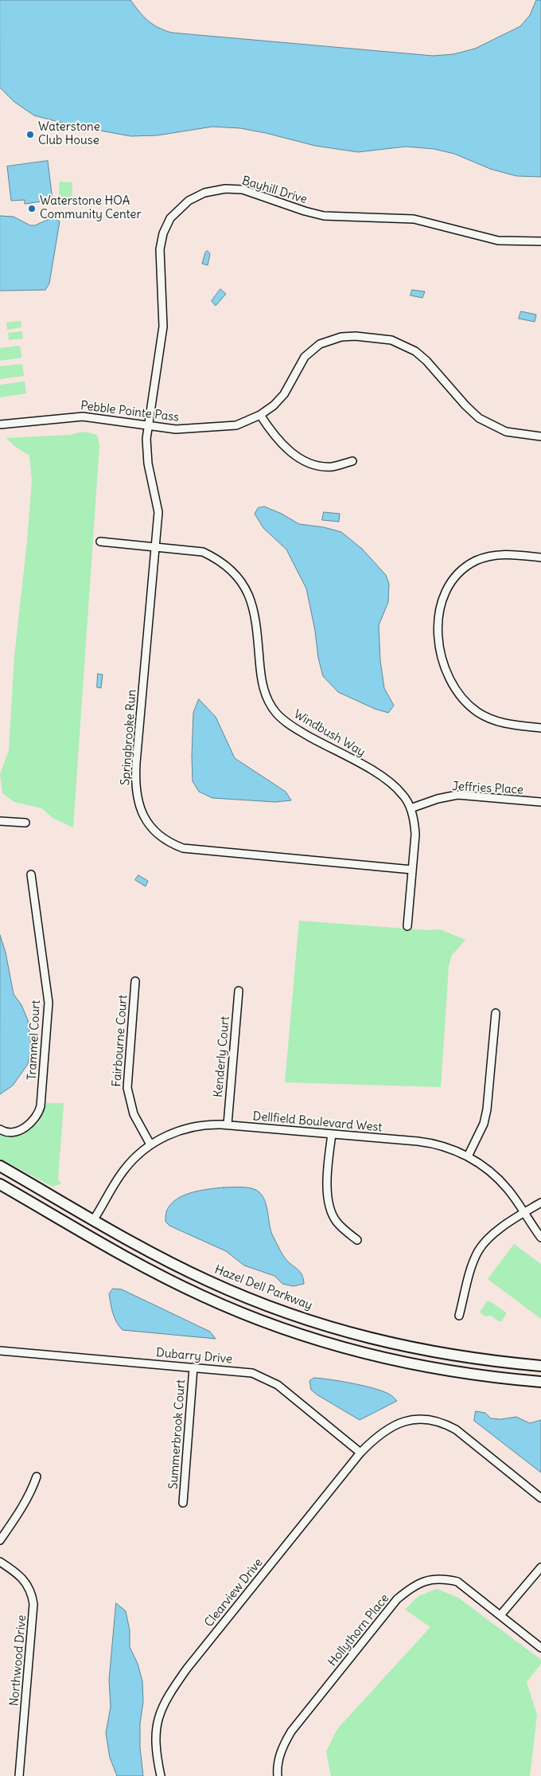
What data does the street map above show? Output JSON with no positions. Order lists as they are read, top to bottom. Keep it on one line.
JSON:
{"streets":{"main road":["Hazel Dell Parkway"],"street":["Bayhill Drive","Pebble Pointe Pass","Windbush Way","Springbrooke Run","Jeffries Place","Trammel Court","Fairbourne Court","Kenderly Court","Dellfield Boulevard West","Dubarry Drive","Summerbrook Court","Clearview Drive","Hollythorn Place","Northwood Drive"]},"crossings":[["Bayhill Drive","Pebble Pointe Pass"],["Bayhill Drive","Springbrooke Run"],["Pebble Pointe Pass","Springbrooke Run"],["Windbush Way","Springbrooke Run"],["Windbush Way","Jeffries Place"],["Fairbourne Court","Dellfield Boulevard West"],["Kenderly Court","Dellfield Boulevard West"],["Dellfield Boulevard West","Hazel Dell Parkway"],["Dubarry Drive","Summerbrook Court"],["Dubarry Drive","Clearview Drive"]],"places":["Waterstone Club House","Waterstone HOA Community Center"]}
